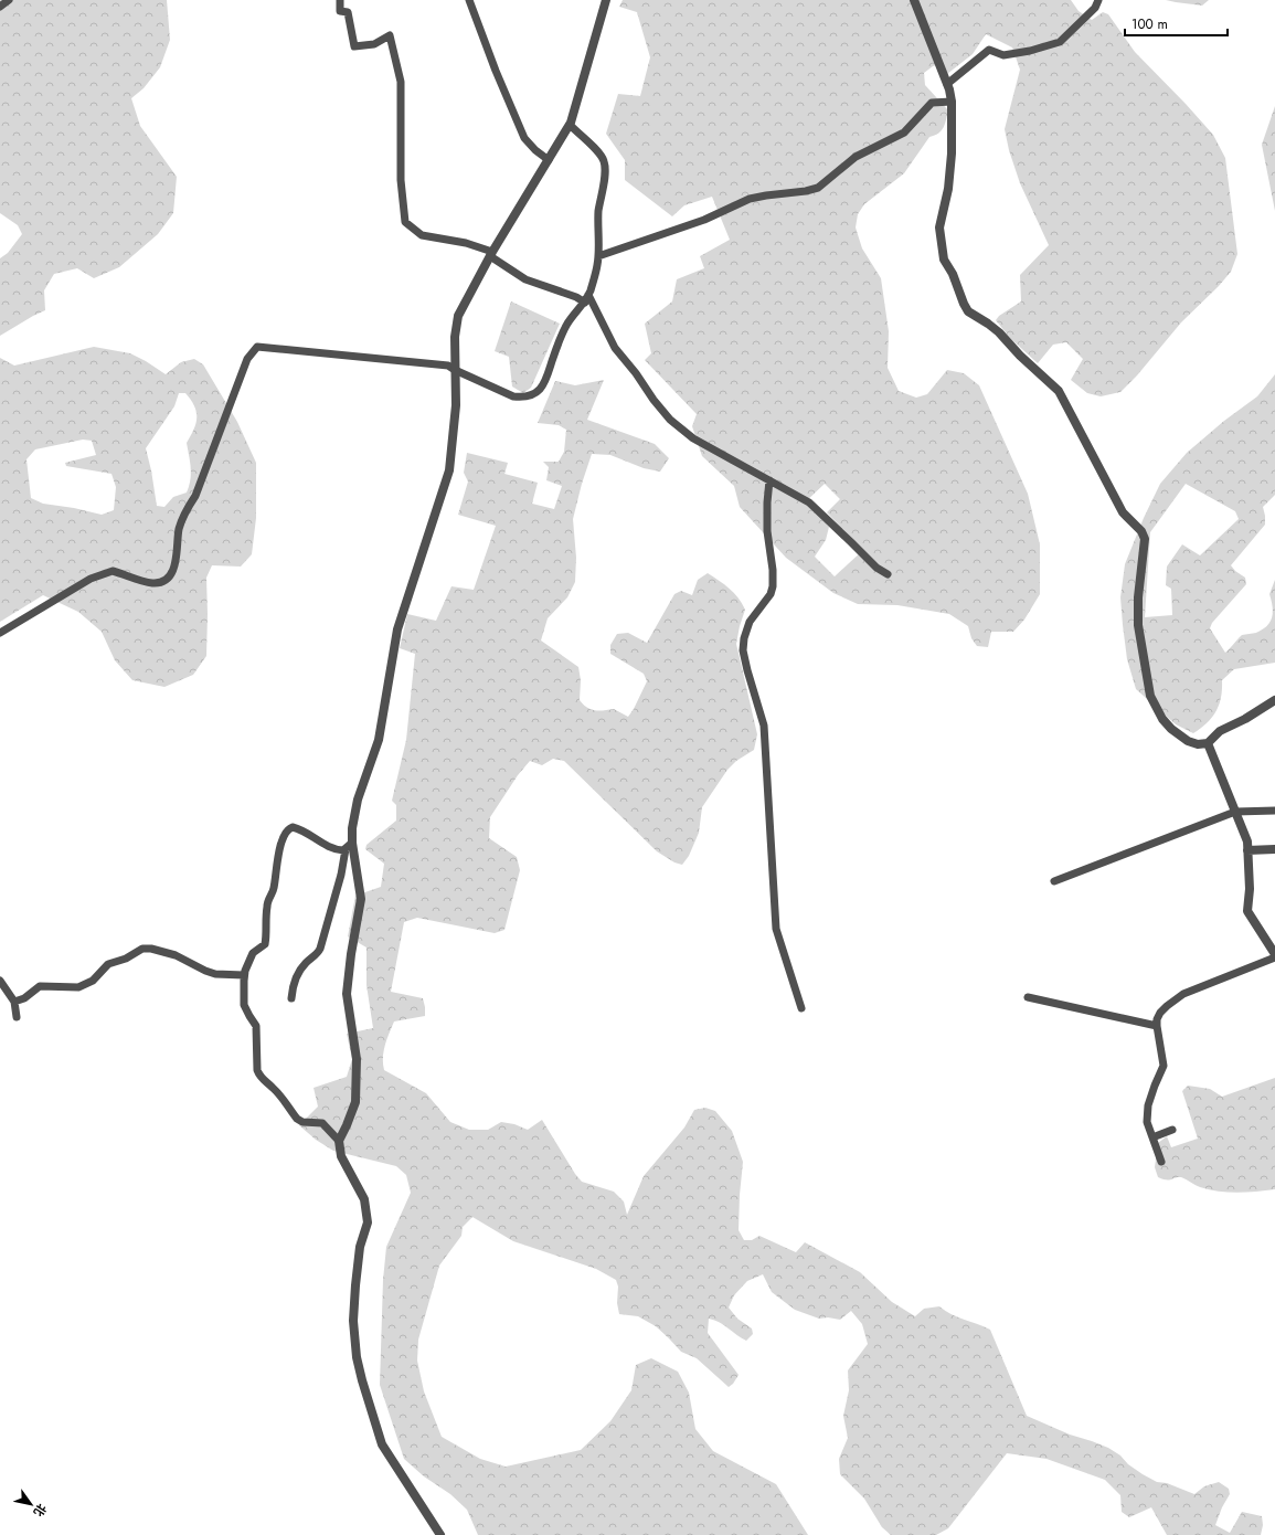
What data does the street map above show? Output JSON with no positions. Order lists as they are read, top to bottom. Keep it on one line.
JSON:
{"scale_bar":"100 m","north":"bottom right"}
